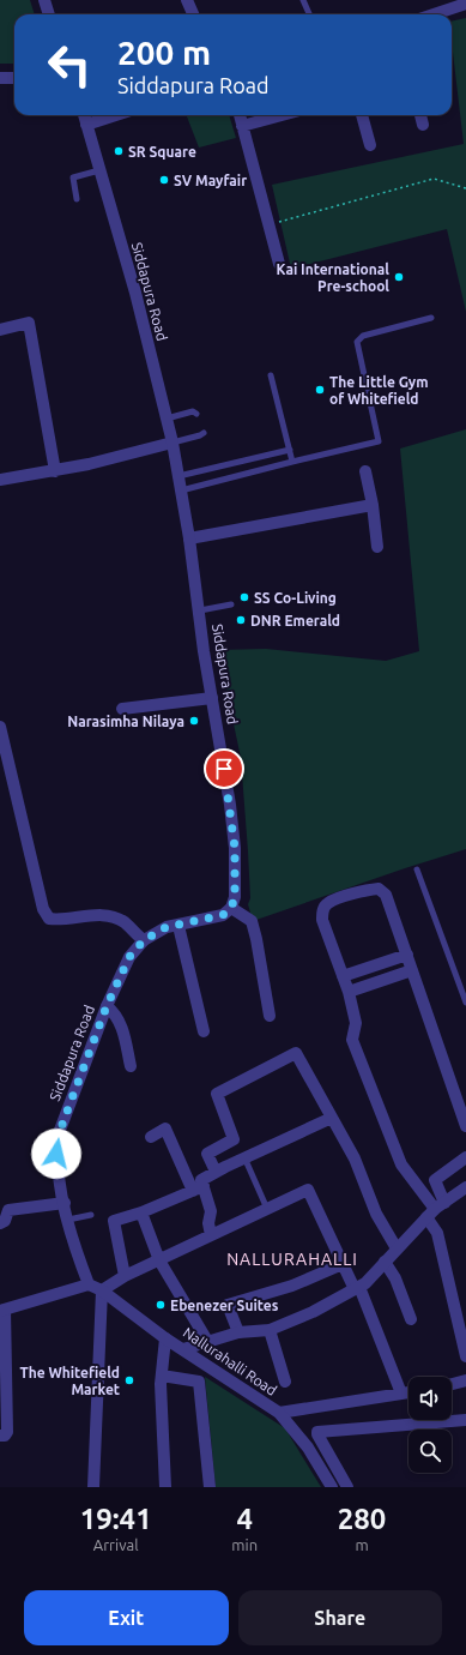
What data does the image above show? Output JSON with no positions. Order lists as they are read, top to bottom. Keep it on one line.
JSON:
{"streets":{"street":["Siddapura Road","Nallurahalli Road"]},"crossings":[["Siddapura Road","Nallurahalli Road"]],"districts":["NALLURAHALLI"],"places":["SR Square","SV Mayfair","Kai International Pre-school","The Little Gym of Whitefield","SS Co-Living","DNR Emerald","Narasimha Nilaya","Ebenezer Suites","The Whitefield Market"],"page":{"turn":["200 m","Siddapura Road"],"eta":["19:41","Arrival","4","min","280","m"],"buttons":["Exit","Share"]}}
